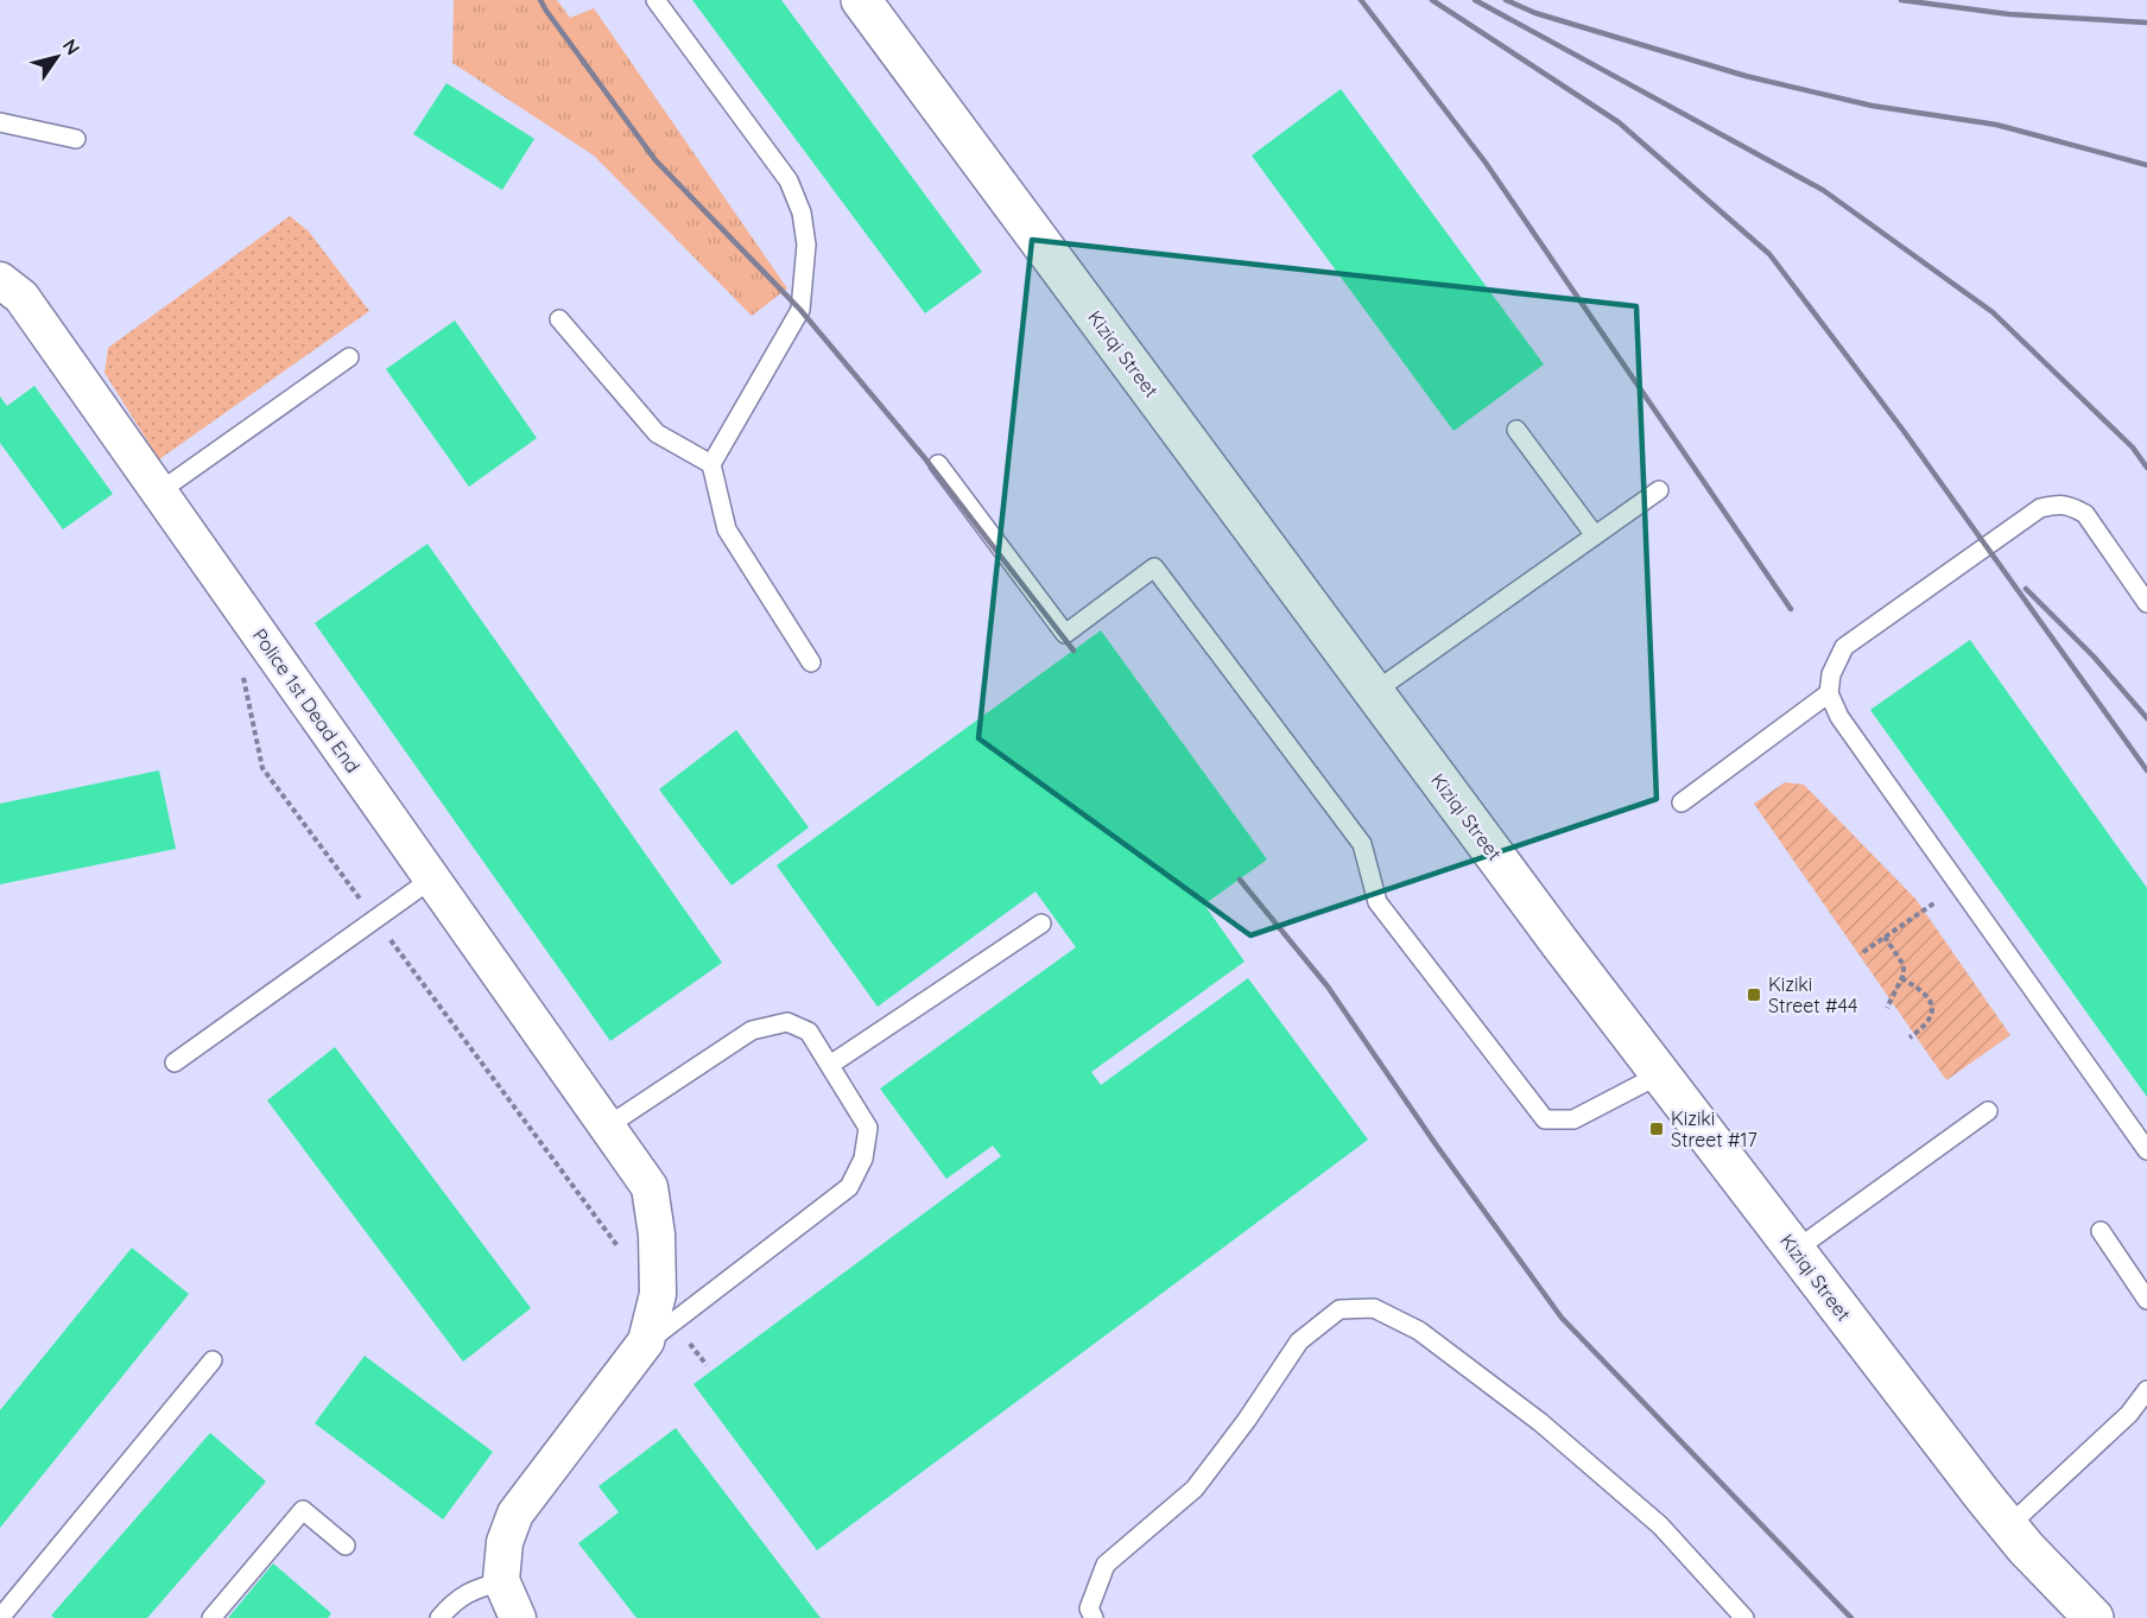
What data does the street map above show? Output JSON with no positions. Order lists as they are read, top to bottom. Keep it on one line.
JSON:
{"streets":{"street":["Kiziqi Street","Police 1st Dead End"]},"places":{"transit":["Kiziki Street #44","Kiziki Street #17"]},"north":"top right"}
